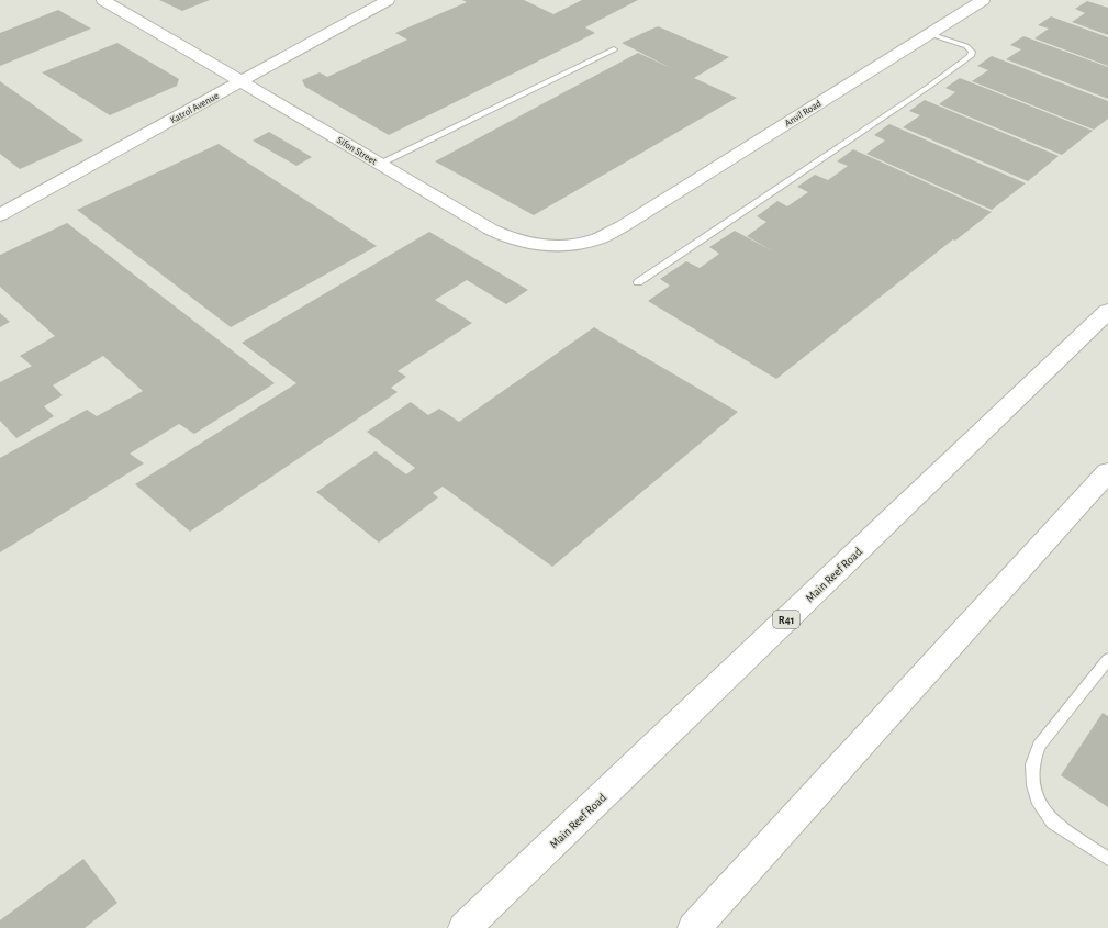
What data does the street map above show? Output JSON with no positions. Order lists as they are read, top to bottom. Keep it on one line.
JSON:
{"streets":{"main road":["Main Reef Road","R41"],"street":["Katrol Avenue","Anvil Road","Sifon Street"]},"crossings":[["Katrol Avenue","Sifon Street"],["Anvil Road","Sifon Street"]]}
